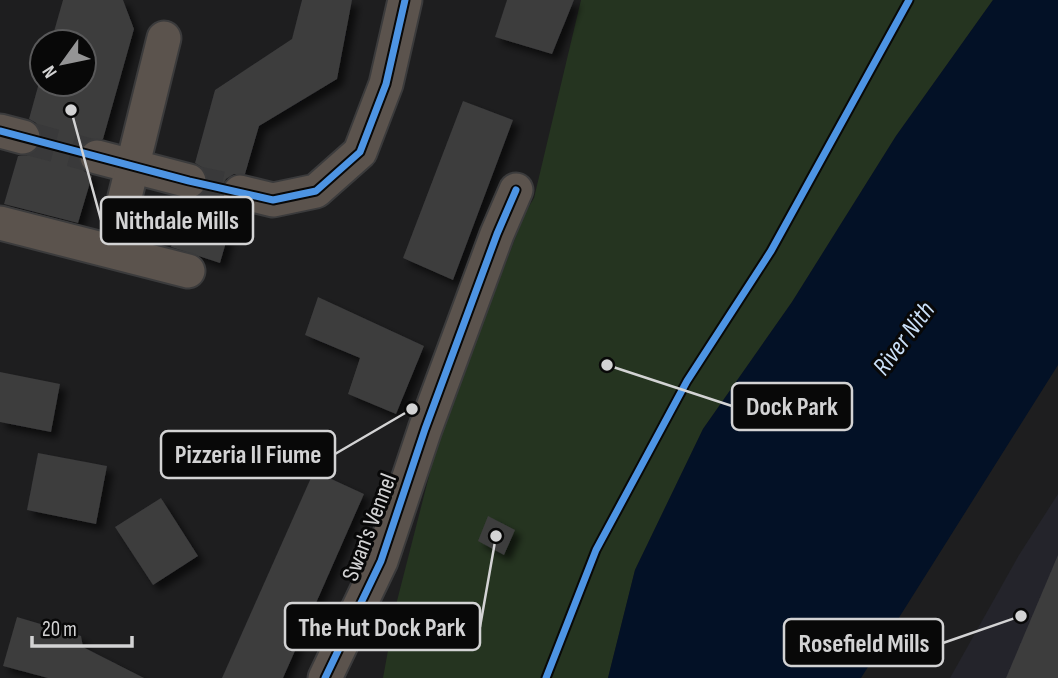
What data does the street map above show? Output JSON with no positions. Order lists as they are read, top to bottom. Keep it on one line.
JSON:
{"streets":{"street":["Swan's Vennel"]},"water":["River Nith"],"places":["Nithdale Mills","Dock Park","Pizzeria Il Fiume","The Hut Dock Park","Rosefield Mills"],"scale_bar":"20 m","north":"bottom left"}
